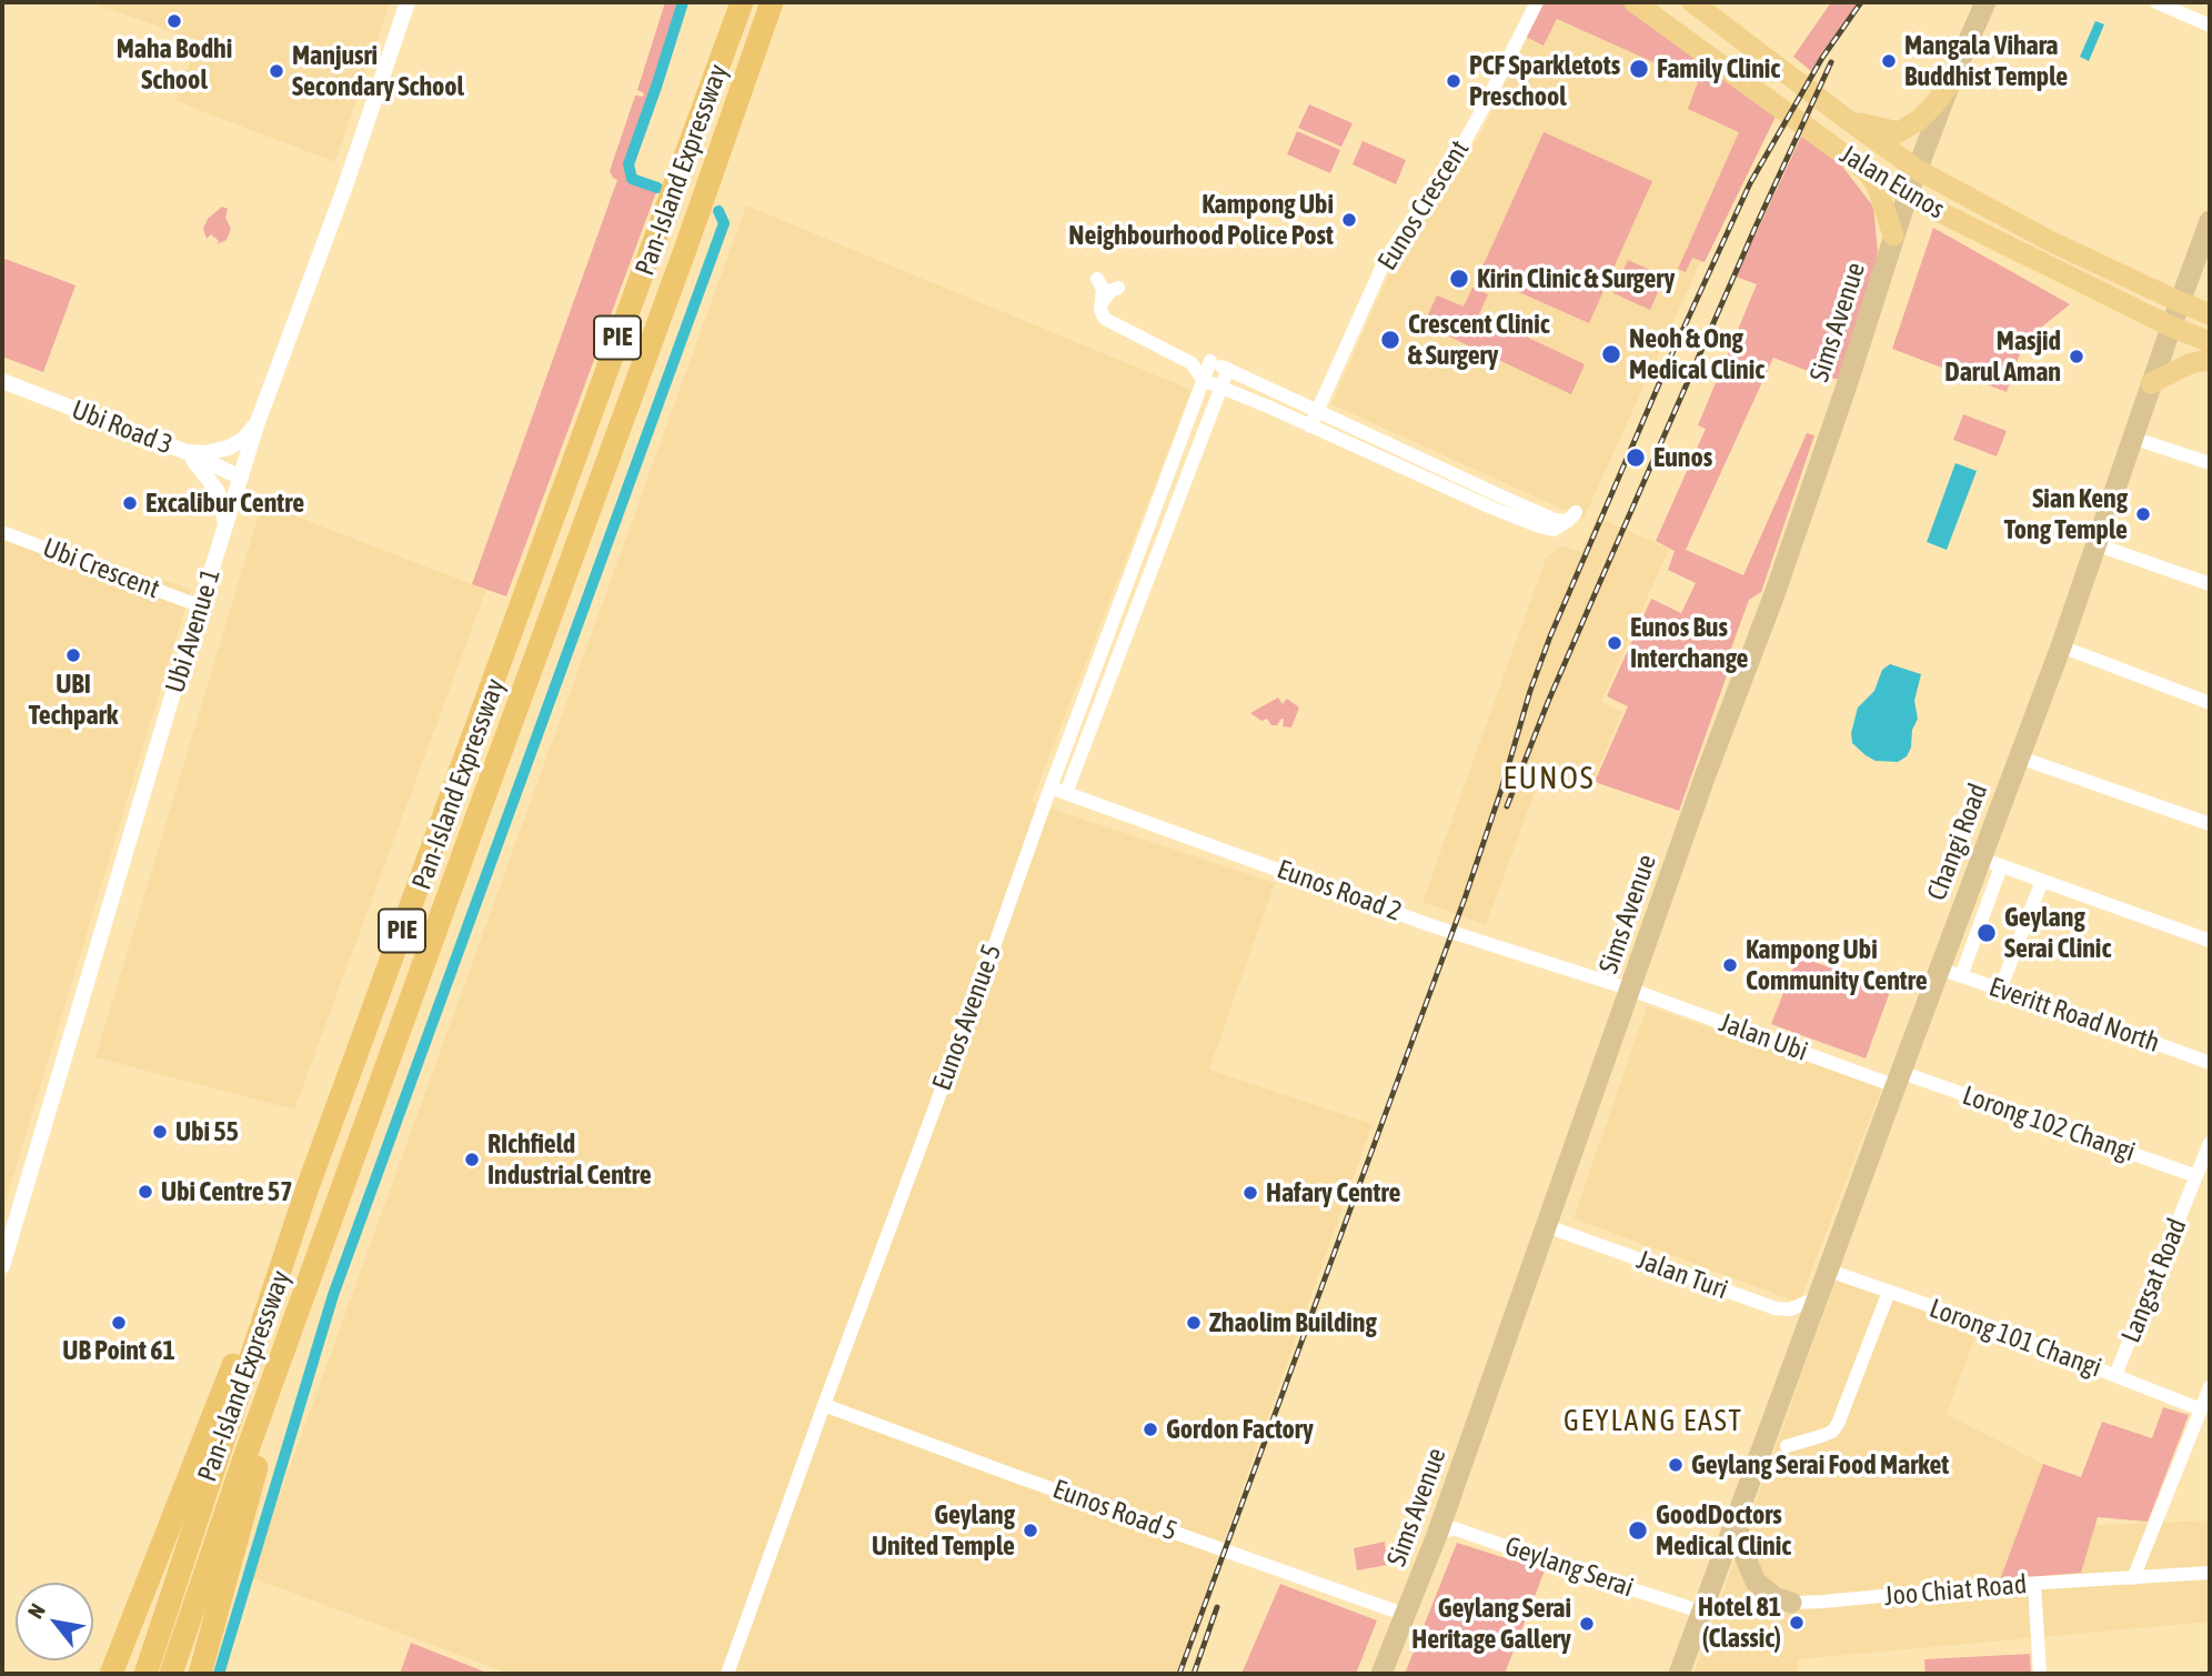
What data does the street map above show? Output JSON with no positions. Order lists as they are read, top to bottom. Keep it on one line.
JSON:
{"streets":{"highway":["Pan-Island Expressway","Jalan Eunos","PIE"],"main road":["Sims Avenue","Changi Road"],"street":["Eunos Crescent","Ubi Road 3","Ubi Crescent","Ubi Avenue 1","Eunos Road 2","Everitt Road North","Eunos Avenue 5","Jalan Ubi","Lorong 102 Changi","Jalan Turi","Langsat Road","Lorong 101 Changi","Eunos Road 5","Geylang Serai","Joo Chiat Road"]},"crossings":[["Jalan Eunos","Sims Avenue"],["Jalan Eunos","Changi Road"],["Sims Avenue","Eunos Road 2"],["Sims Avenue","Jalan Ubi"],["Sims Avenue","Jalan Turi"],["Sims Avenue","Eunos Road 5"],["Sims Avenue","Geylang Serai"],["Ubi Road 3","Ubi Avenue 1"],["Ubi Crescent","Ubi Avenue 1"],["Changi Road","Everitt Road North"],["Changi Road","Jalan Ubi"],["Changi Road","Lorong 102 Changi"],["Changi Road","Jalan Turi"],["Changi Road","Lorong 101 Changi"],["Changi Road","Geylang Serai"],["Changi Road","Joo Chiat Road"],["Eunos Road 2","Eunos Avenue 5"],["Eunos Road 2","Jalan Ubi"],["Eunos Avenue 5","Eunos Road 5"],["Jalan Ubi","Lorong 102 Changi"],["Lorong 102 Changi","Langsat Road"],["Langsat Road","Lorong 101 Changi"],["Geylang Serai","Joo Chiat Road"]],"districts":["EUNOS","GEYLANG EAST"],"places":["Maha Bodhi School","Mangala Vihara Buddhist Temple","Family Clinic","Manjusri Secondary School","PCF Sparkletots Preschool","Kampong Ubi Neighbourhood Police Post","Kirin Clinic & Surgery","Crescent Clinic & Surgery","Neoh & Ong Medical Clinic","Masjid Darul Aman","Eunos","Excalibur Centre","Sian Keng Tong Temple","Eunos Bus Interchange","UBI Techpark","Geylang Serai Clinic","Kampong Ubi Community Centre","Ubi 55","RIchfield Industrial Centre","Ubi Centre 57","Hafary Centre","UB Point 61","Zhaolim Building","Gordon Factory","Geylang Serai Food Market","Geylang United Temple","GoodDoctors Medical Clinic","Hotel 81 (Classic)","Geylang Serai Heritage Gallery"],"north":"top left"}
